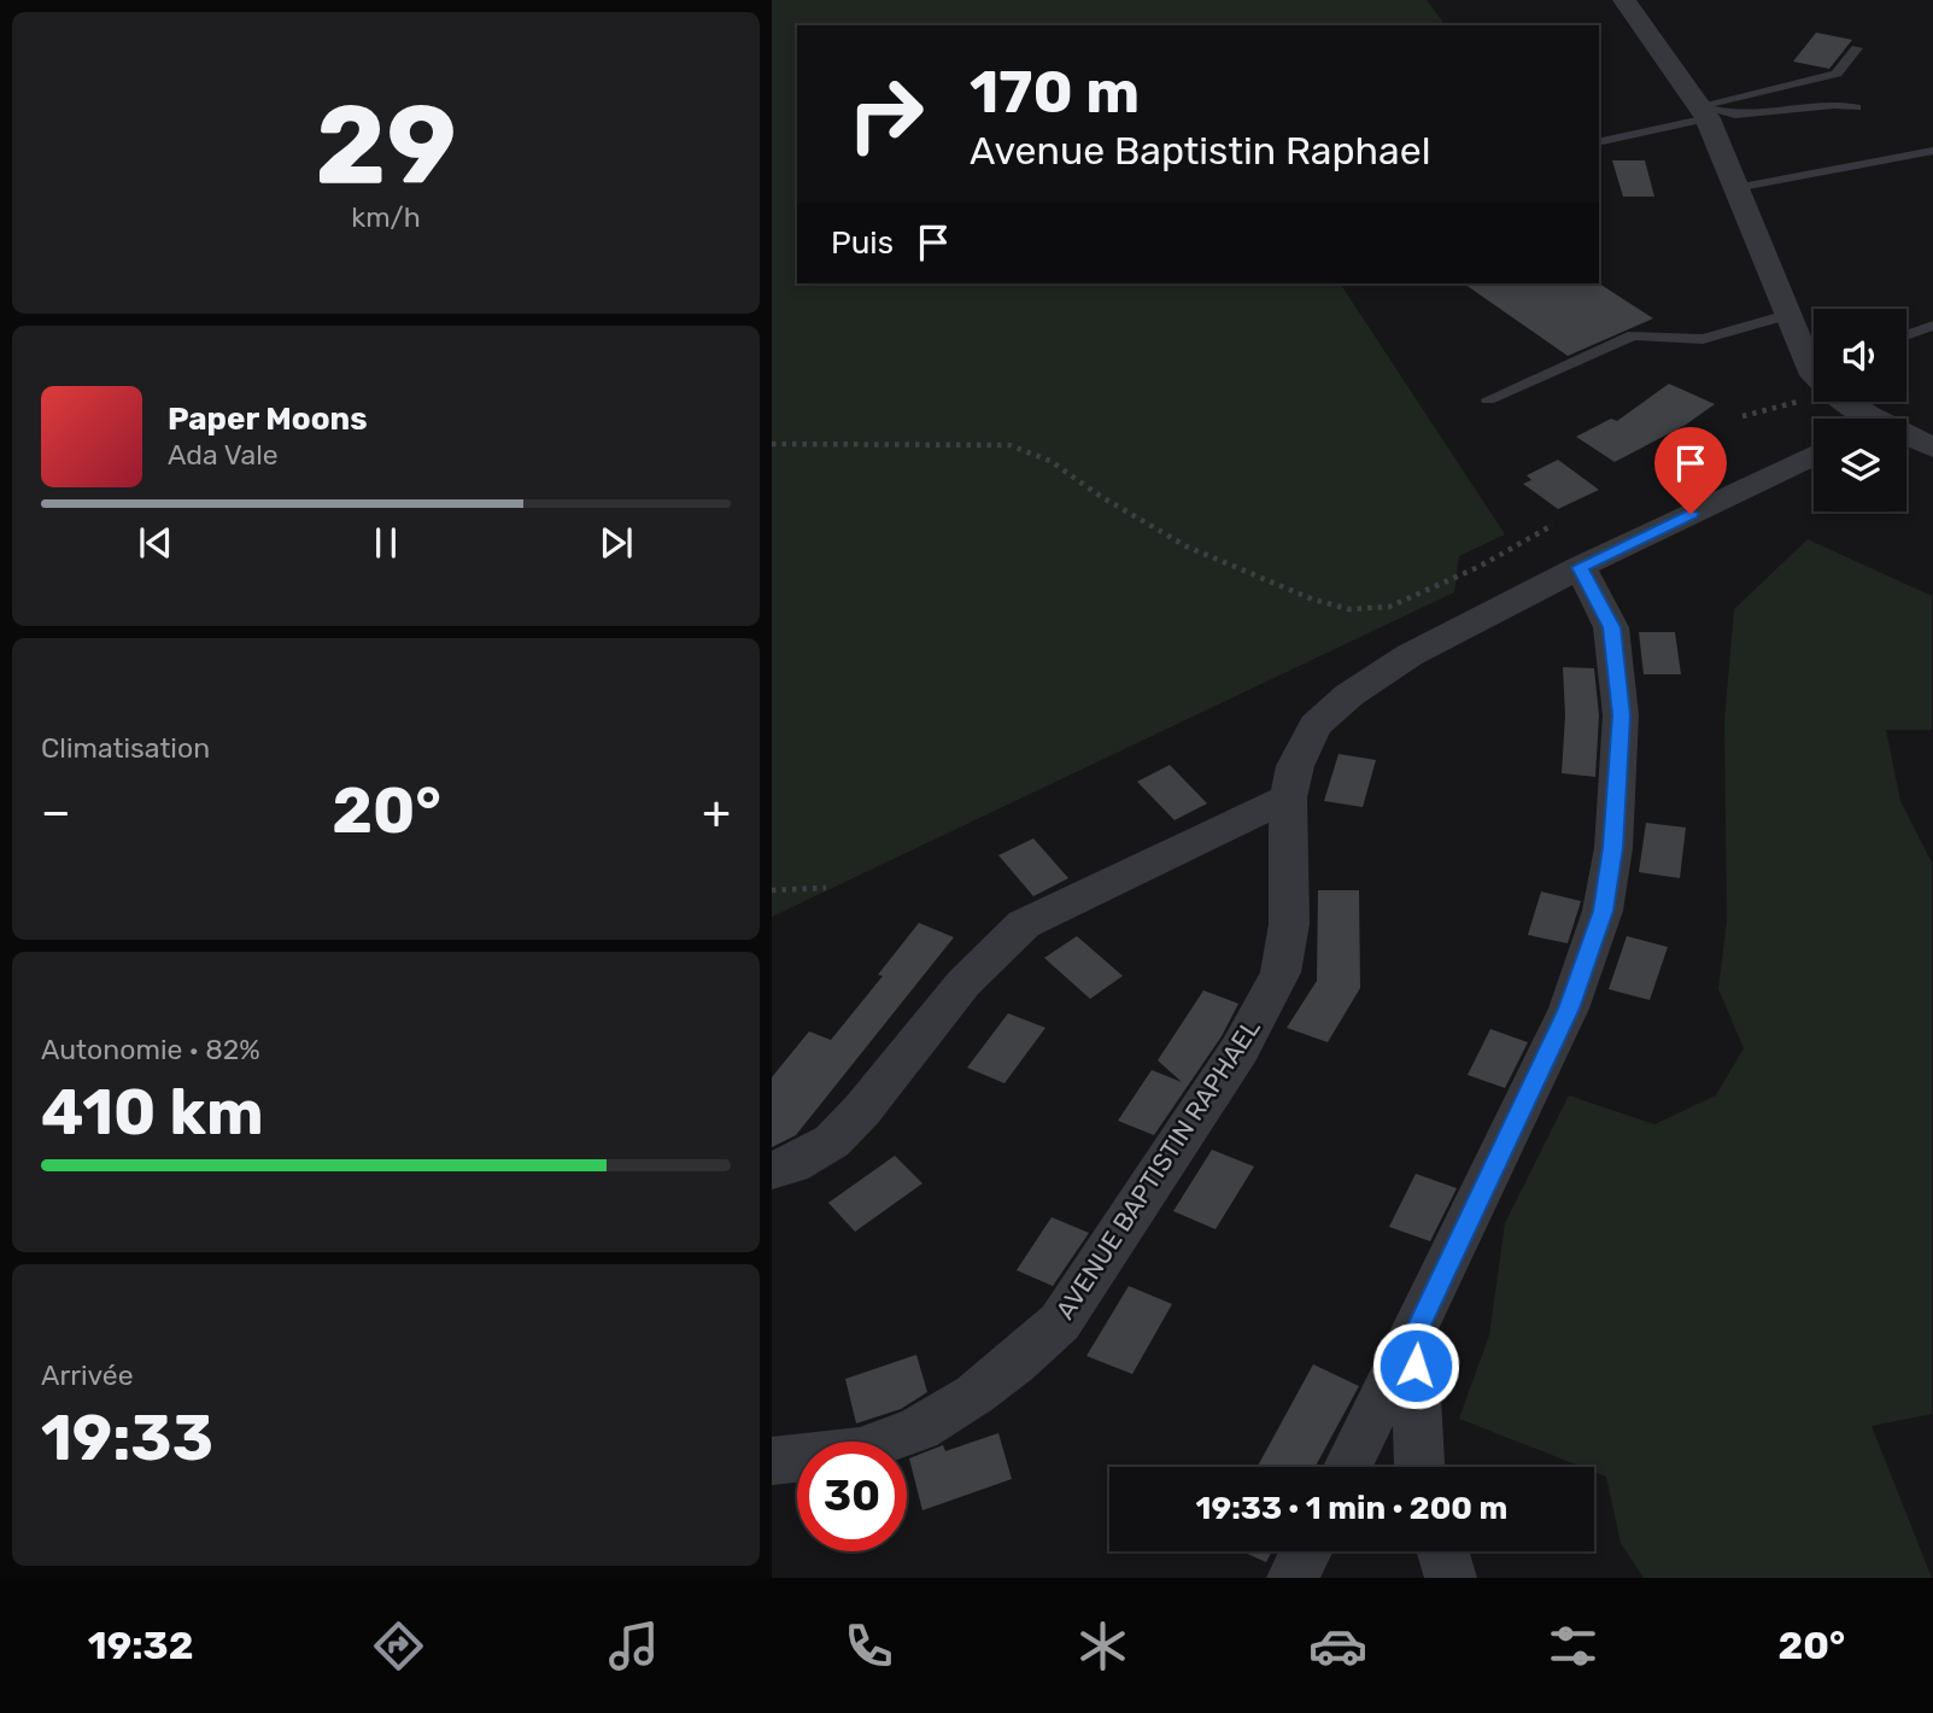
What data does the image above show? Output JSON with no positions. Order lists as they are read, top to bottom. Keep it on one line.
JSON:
{"streets":{"street":["AVENUE BAPTISTIN RAPHAEL"]},"page":{"tile":[["29","km/h"],"Climatisation",["Autonomie · 82%","410 km"],["Arrivée","19:33"]],"turn":["170 m","Avenue Baptistin Raphael"],"then":"Puis","song":["Paper Moons","Ada Vale"],"heat":["−","20°","+"],"limit":"30","trip":"19:33 · 1 min · 200 m","tabs":["19:32","20°"]}}
